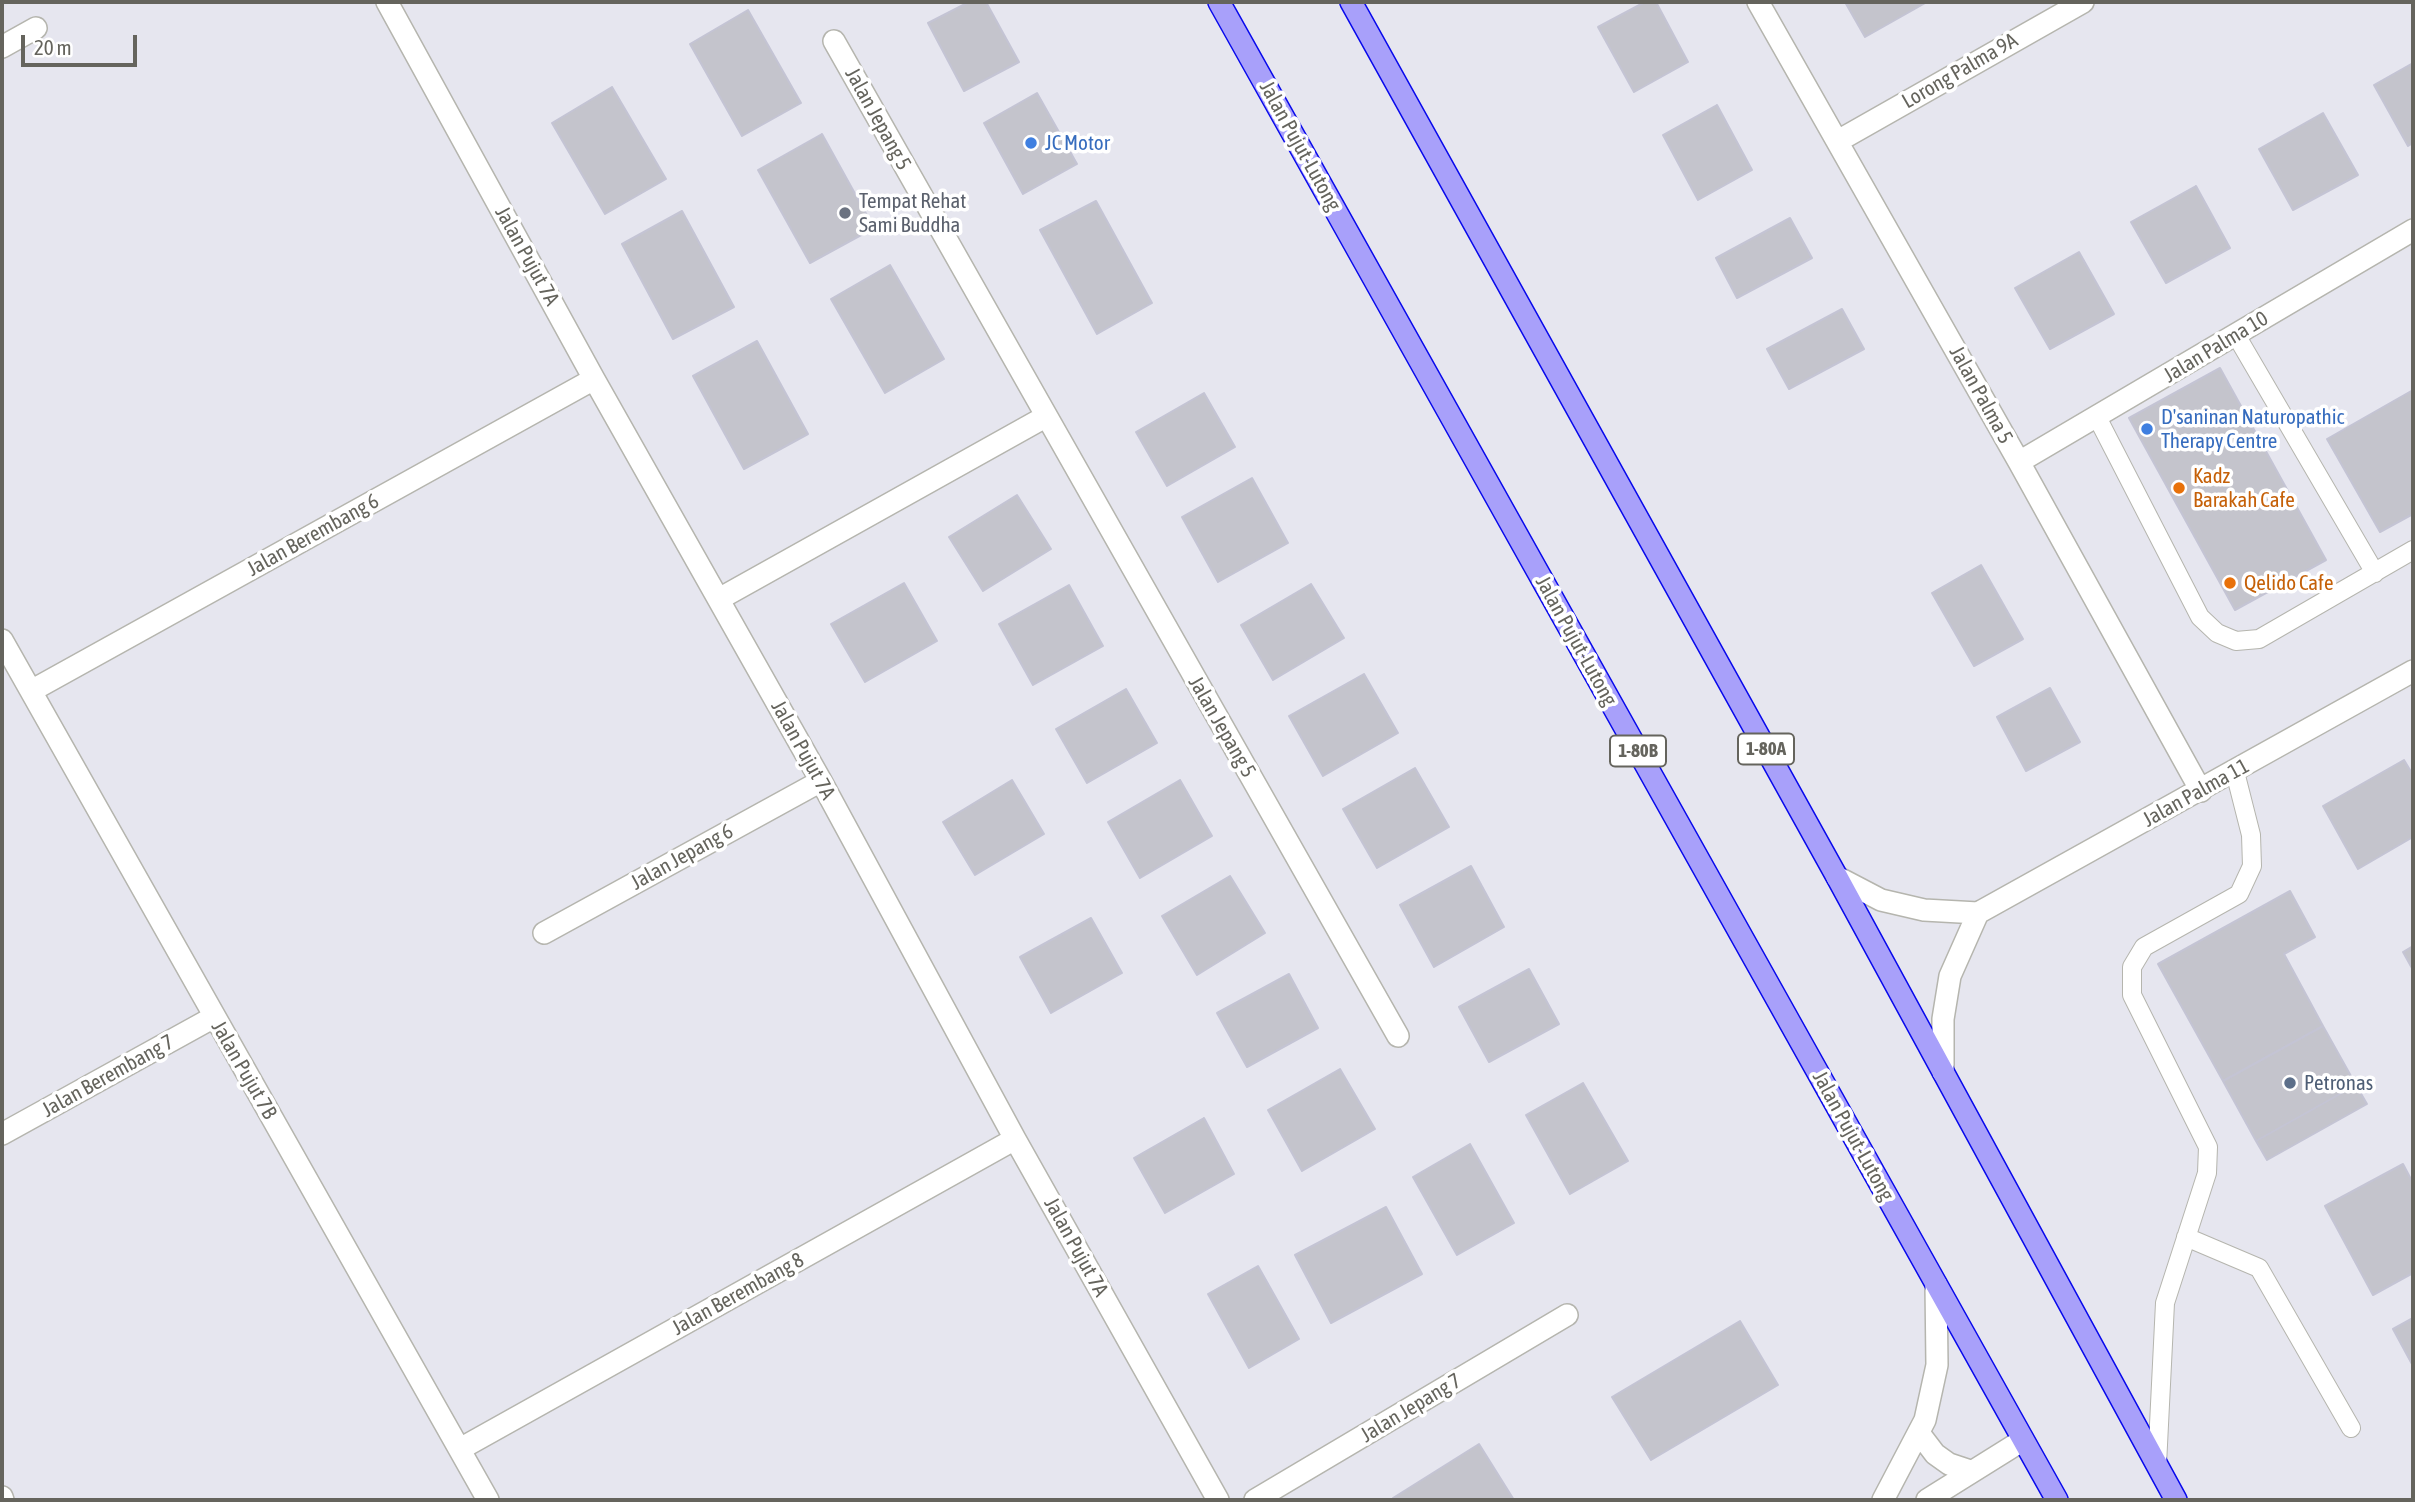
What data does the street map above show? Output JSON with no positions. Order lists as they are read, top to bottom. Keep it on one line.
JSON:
{"streets":{"highway":["Jalan Pujut-Lutong","1-80A","1-80B"],"street":["Lorong Palma 9A","Jalan Jepang 5","Jalan Pujut 7A","Jalan Palma 10","Jalan Palma 5","Jalan Berembang 6","Jalan Palma 11","Jalan Jepang 6","Jalan Pujut 7B","Jalan Berembang 7","Jalan Berembang 8","Jalan Jepang 7"]},"crossings":[["Lorong Palma 9A","Jalan Palma 5"],["Jalan Pujut 7A","Jalan Berembang 6"],["Jalan Pujut 7A","Jalan Jepang 6"],["Jalan Pujut 7A","Jalan Berembang 8"],["Jalan Palma 10","Jalan Palma 5"],["Jalan Palma 5","Jalan Palma 11"],["Jalan Berembang 6","Jalan Pujut 7B"],["Jalan Pujut 7B","Jalan Berembang 7"],["Jalan Pujut 7B","Jalan Berembang 8"]],"places":["JC Motor","Tempat Rehat Sami Buddha","D'saninan Naturopathic Therapy Centre","Kadz Barakah Cafe","Qelido Cafe","Petronas"],"scale_bar":"20 m"}
